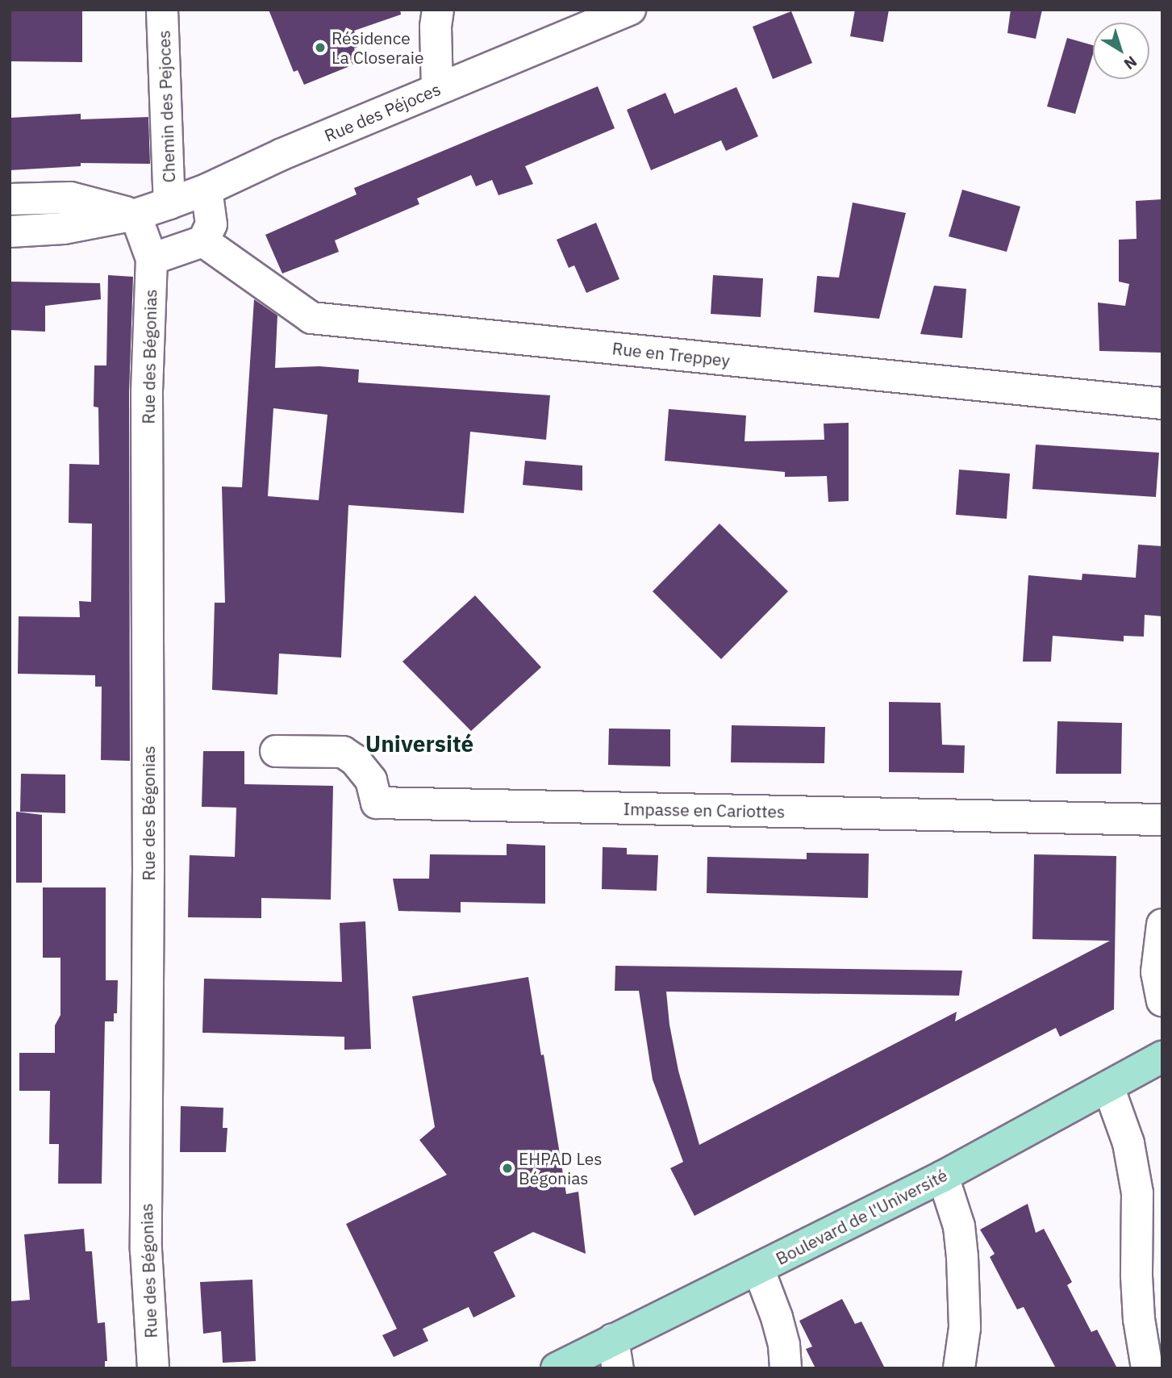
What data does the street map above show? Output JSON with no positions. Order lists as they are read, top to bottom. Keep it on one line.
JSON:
{"streets":{"main road":["Boulevard de l'Université"],"street":["Chemin des Pejoces","Rue des Péjoces","Rue en Treppey","Rue des Bégonias","Impasse en Cariottes"]},"crossings":[["Chemin des Pejoces","Rue des Péjoces"]],"districts":["Université"],"places":["Résidence La Closeraie","EHPAD Les Bégonias"],"north":"bottom right"}
